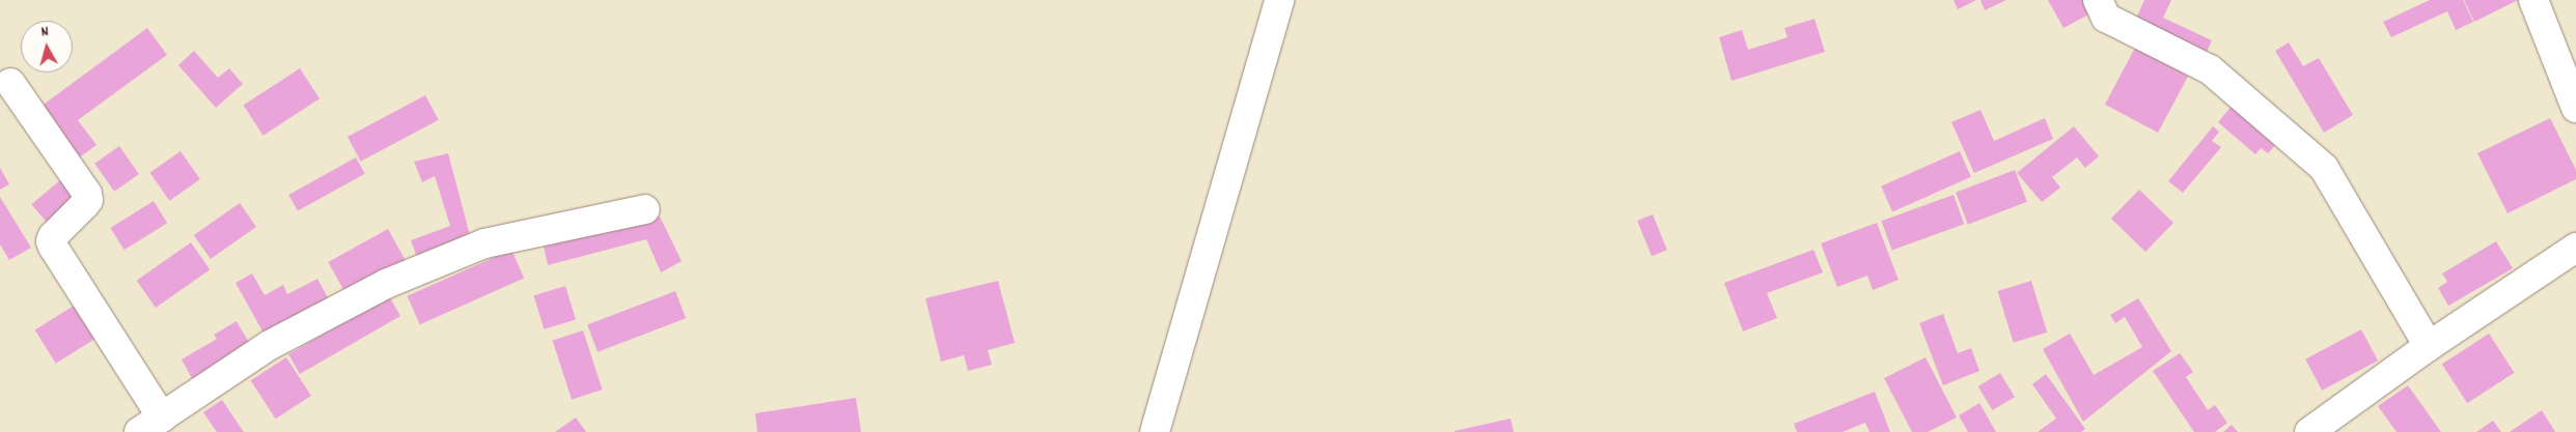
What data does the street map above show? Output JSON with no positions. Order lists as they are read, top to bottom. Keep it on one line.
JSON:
{"north":"top"}
